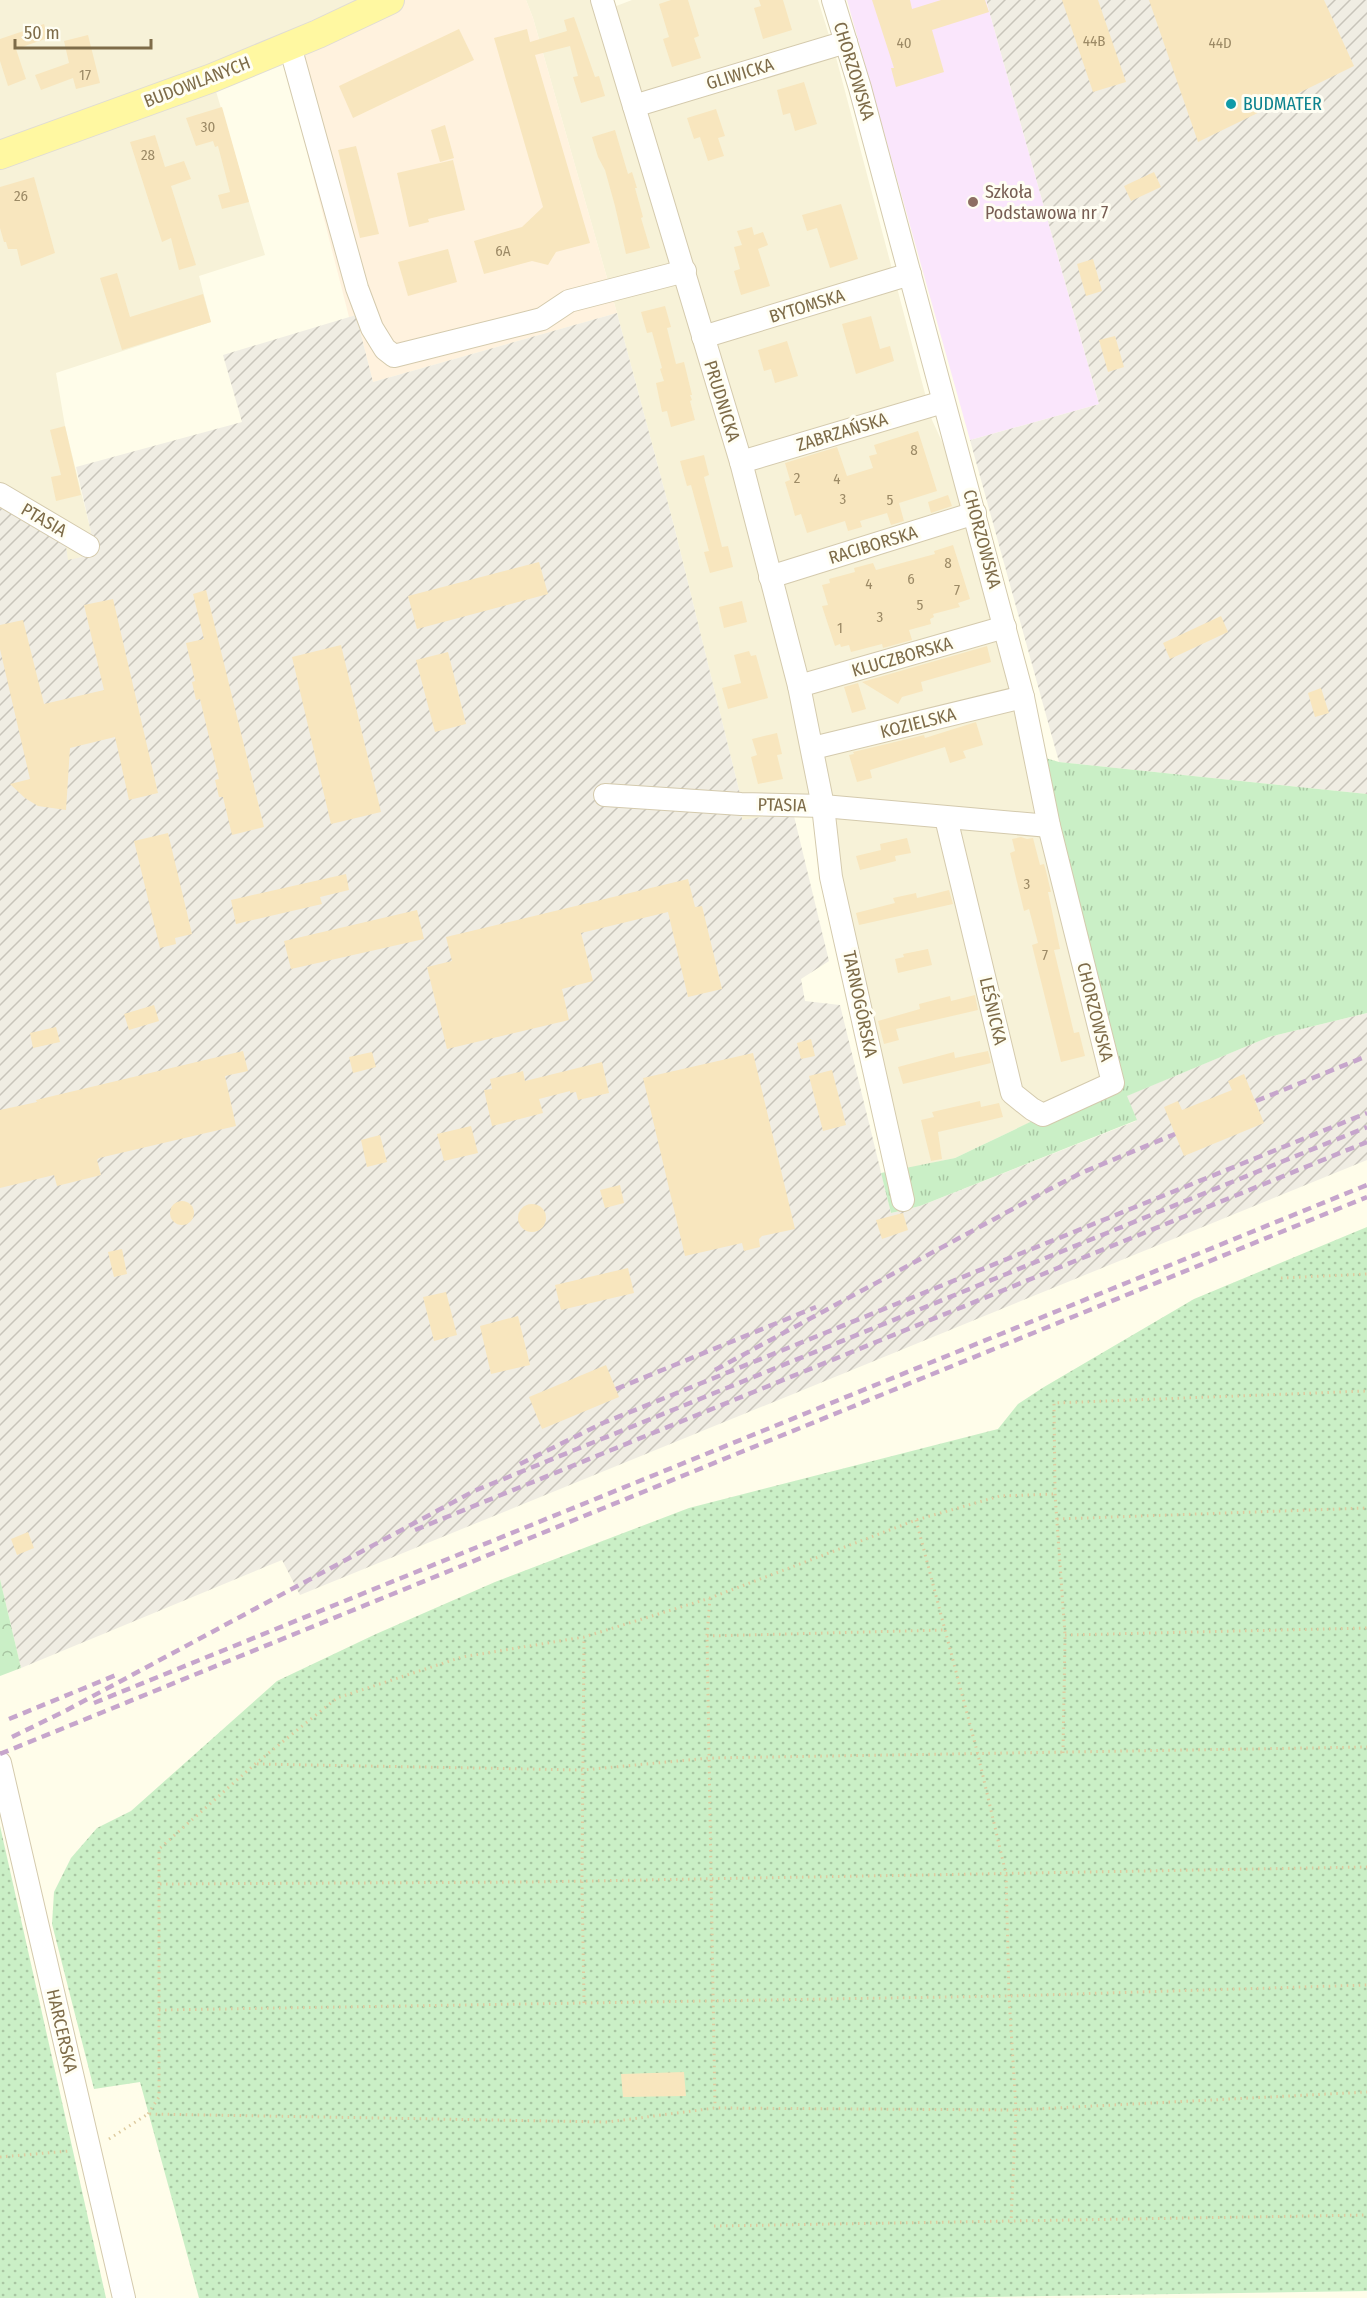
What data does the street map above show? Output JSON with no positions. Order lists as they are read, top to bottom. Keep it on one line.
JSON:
{"streets":{"main road":["BUDOWLANYCH"],"street":["CHORZOWSKA","GLIWICKA","BYTOMSKA","PRUDNICKA","ZABRZAŃSKA","PTASIA","RACIBORSKA","KLUCZBORSKA","KOZIELSKA","TARNOGÓRSKA","LEŚNICKA","HARCERSKA"]},"crossings":[["CHORZOWSKA","GLIWICKA"],["CHORZOWSKA","BYTOMSKA"],["CHORZOWSKA","ZABRZAŃSKA"],["CHORZOWSKA","PTASIA"],["CHORZOWSKA","RACIBORSKA"],["CHORZOWSKA","KLUCZBORSKA"],["CHORZOWSKA","KOZIELSKA"],["CHORZOWSKA","LEŚNICKA"],["GLIWICKA","PRUDNICKA"],["BYTOMSKA","PRUDNICKA"],["PRUDNICKA","ZABRZAŃSKA"],["PRUDNICKA","PTASIA"],["PRUDNICKA","RACIBORSKA"],["PRUDNICKA","KLUCZBORSKA"],["PRUDNICKA","KOZIELSKA"],["PRUDNICKA","TARNOGÓRSKA"],["PTASIA","TARNOGÓRSKA"],["PTASIA","LEŚNICKA"]],"places":["BUDMATER","Szkoła Podstawowa nr 7"],"house_numbers":["44B","40","44D","17","30","28","26","6A","8","2","4","3","5","8","6","4","7","5","3","1","3","7"],"scale_bar":"50 m"}
